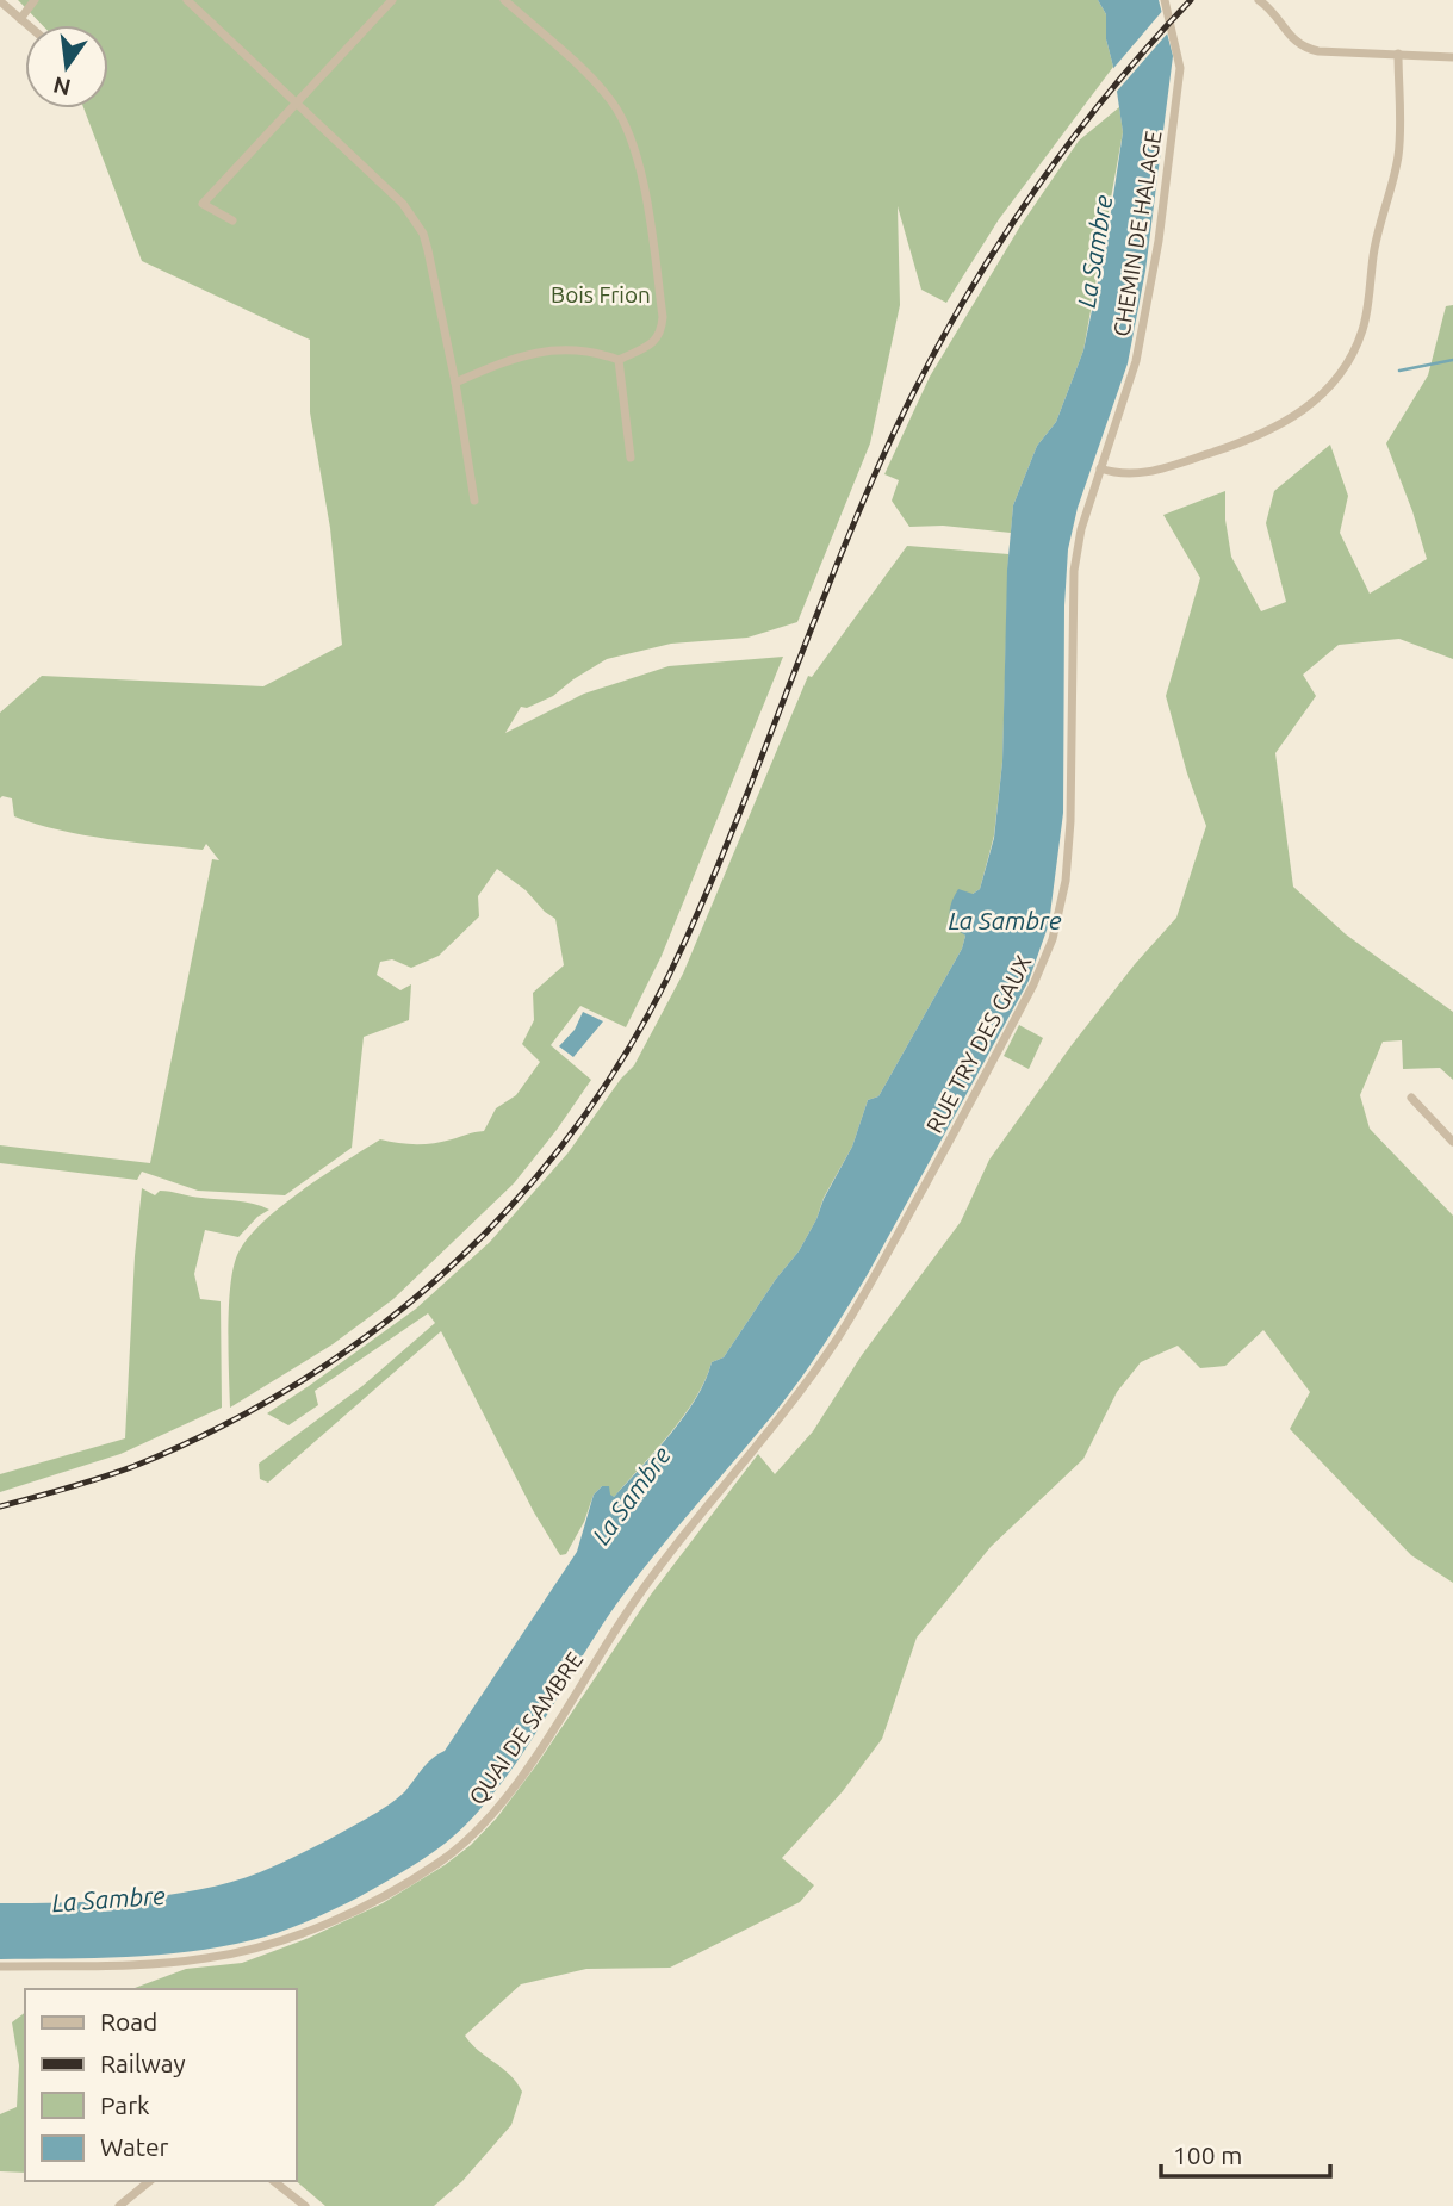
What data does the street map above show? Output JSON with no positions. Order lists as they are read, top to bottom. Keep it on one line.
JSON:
{"streets":{"street":["CHEMIN DE HALAGE","RUE TRY DES GAUX","QUAI DE SAMBRE"]},"crossings":[["CHEMIN DE HALAGE","RUE TRY DES GAUX"],["RUE TRY DES GAUX","QUAI DE SAMBRE"]],"water":["La Sambre"],"parks":["Bois Frion"],"legend":["Road","Railway","Park","Water"],"scale_bar":"100 m","north":"bottom"}
